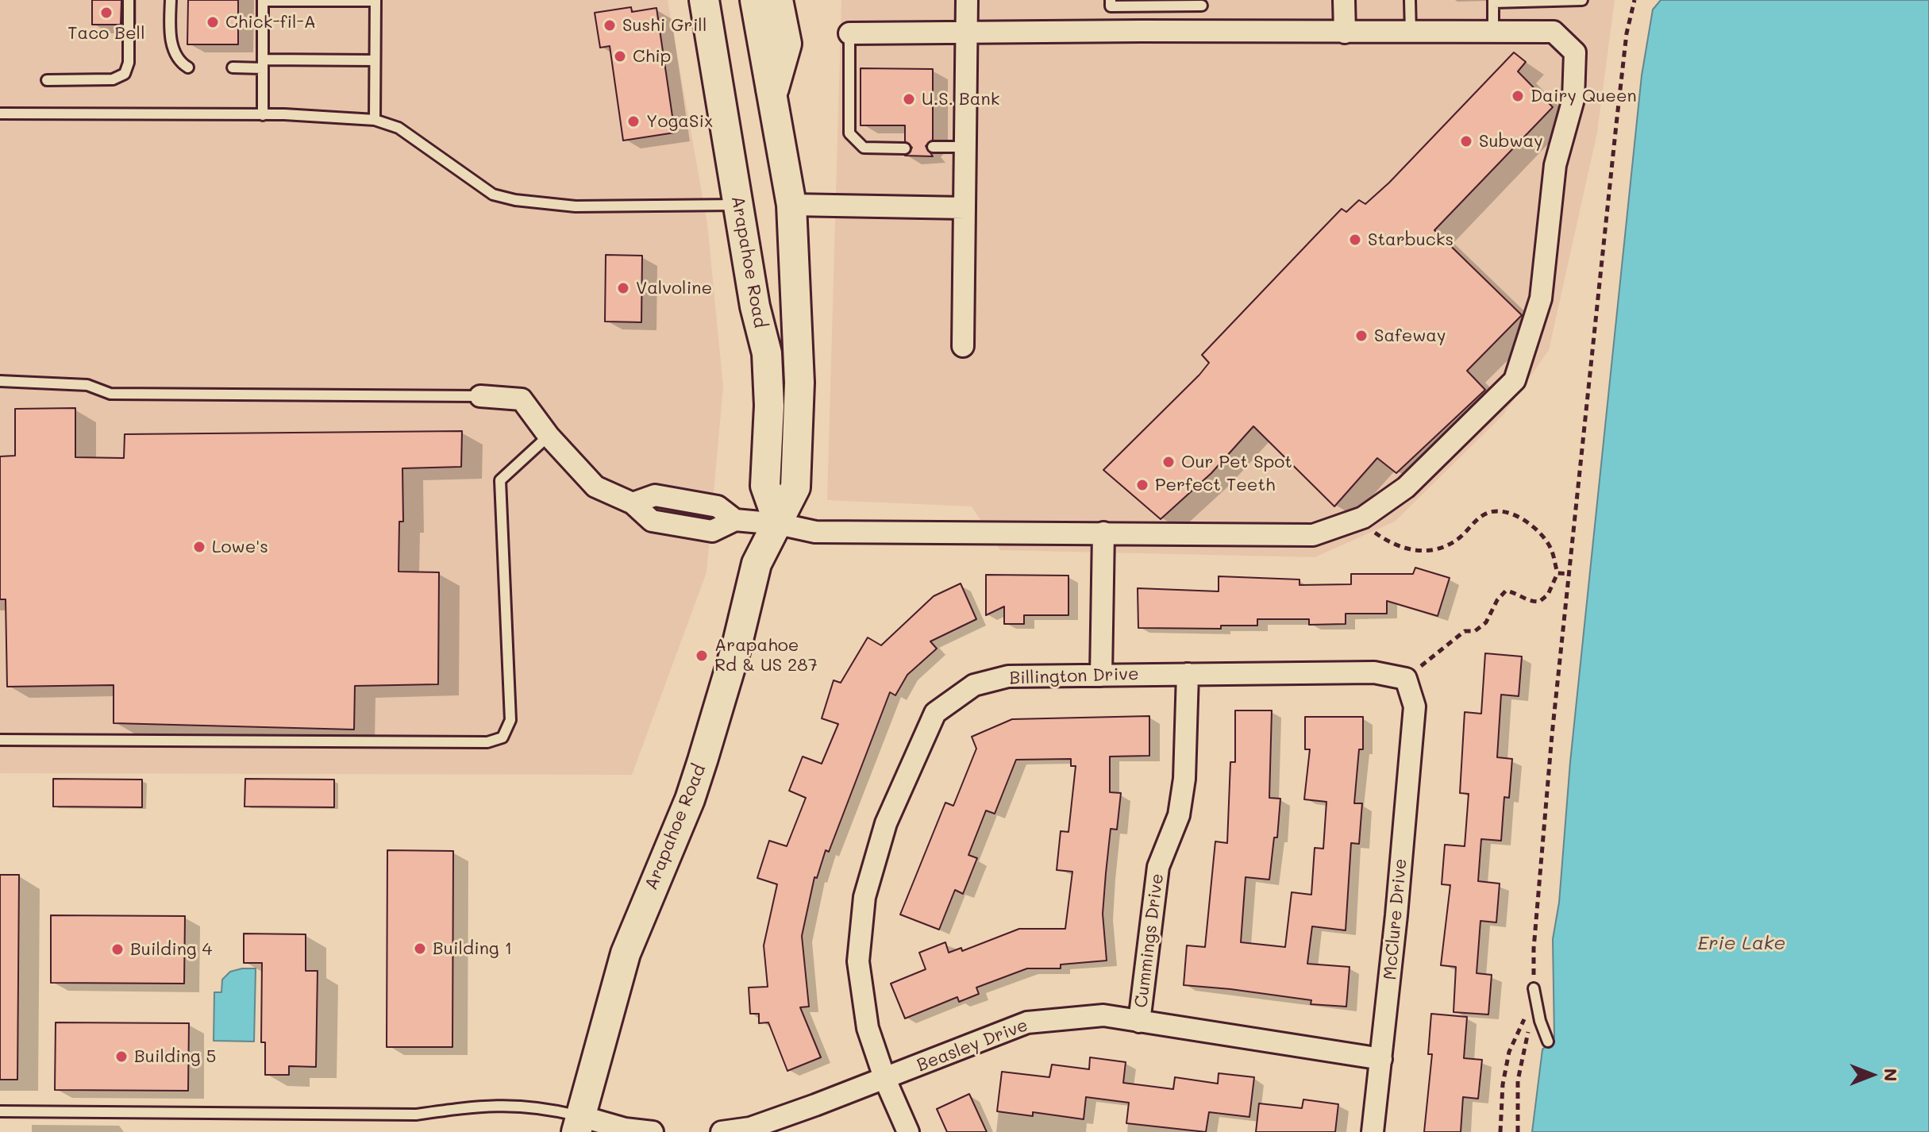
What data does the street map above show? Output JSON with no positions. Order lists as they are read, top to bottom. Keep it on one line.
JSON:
{"streets":{"main road":["Arapahoe Road"],"street":["Billington Drive","McClure Drive","Cummings Drive","Beasley Drive"]},"crossings":[["Billington Drive","McClure Drive"],["Billington Drive","Cummings Drive"],["Billington Drive","Beasley Drive"],["McClure Drive","Beasley Drive"],["Cummings Drive","Beasley Drive"]],"water":["Erie Lake"],"places":["Taco Bell","Chick-fil-A","Sushi Grill","Chip","Dairy Queen","U.S. Bank","YogaSix","Subway","Starbucks","Valvoline","Safeway","Our Pet Spot","Perfect Teeth","Lowe's","Arapahoe Rd & US 287","Building 1","Building 4","Building 5"],"north":"right"}
